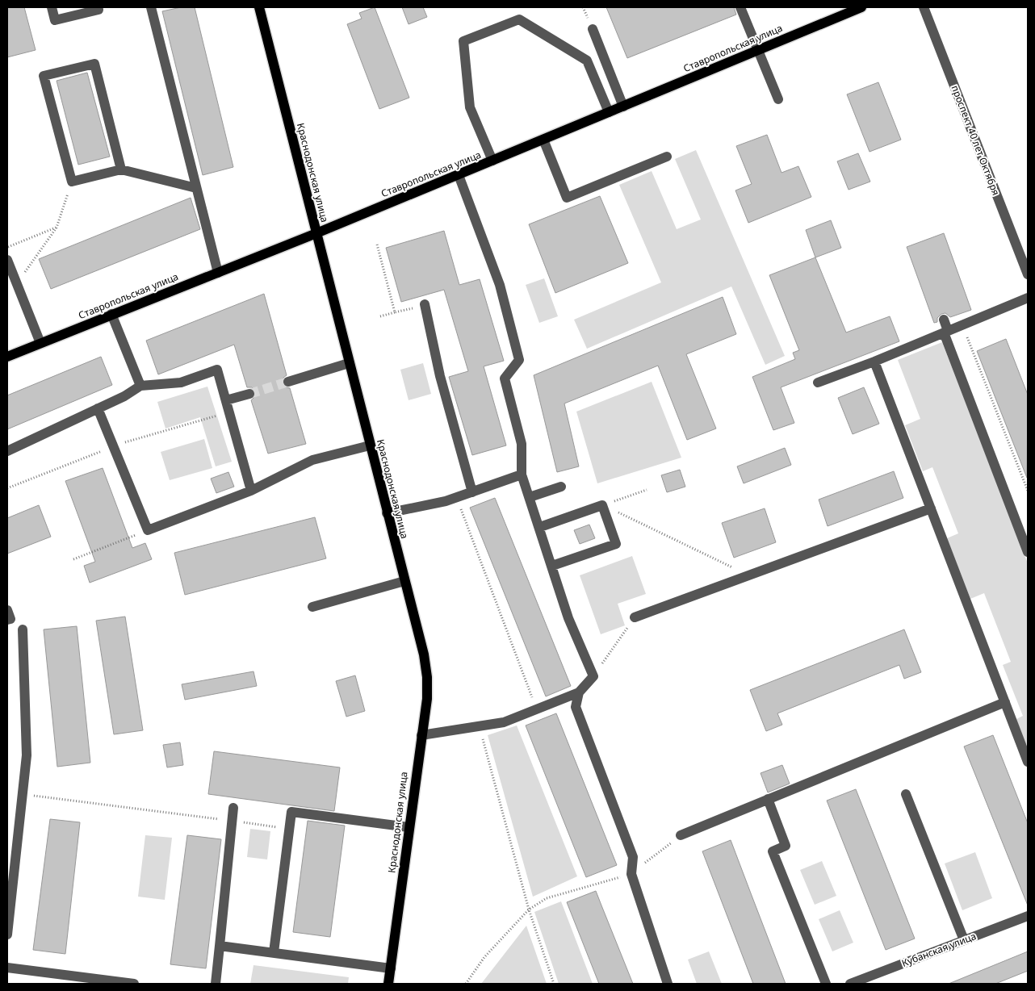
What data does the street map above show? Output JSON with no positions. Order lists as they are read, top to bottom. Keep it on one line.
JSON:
{"streets":{"main road":["Ставропольская улица","Краснодонская улица"],"street":["проспект 40 лет Октября","Кубанская улица"]},"crossings":[["Ставропольская улица","Краснодонская улица"]]}
